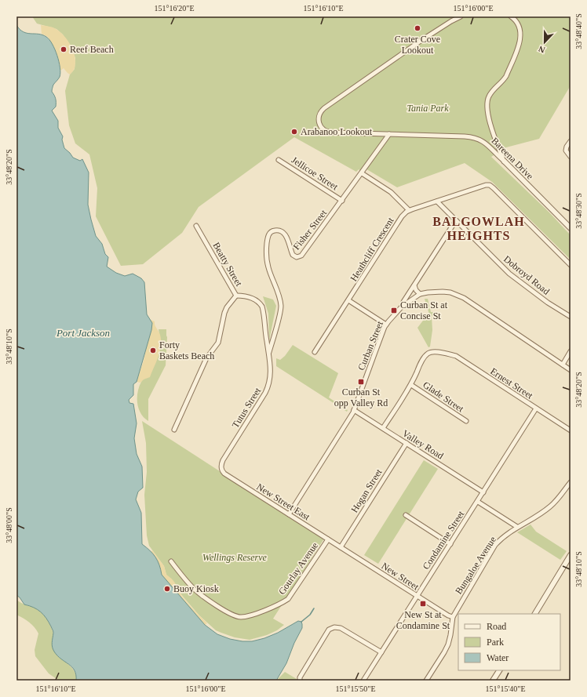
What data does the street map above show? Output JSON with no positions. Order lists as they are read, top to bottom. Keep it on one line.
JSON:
{"streets":{"street":["Bareena Drive","Jellicoe Street","Fisher Street","Heathcliff Crescent","Beatty Street","Dobroyd Road","Curban Street","Ernest Street","Glade Street","Tutus Street","Valley Road","Hogan Street","New Street East","Condamine Street","Bungaloe Avenue","Gourlay Avenue","New Street"]},"crossings":[["Bareena Drive","Fisher Street"],["Jellicoe Street","Fisher Street"],["Fisher Street","Tutus Street"],["Curban Street","Valley Road"],["Curban Street","New Street East"],["Ernest Street","Glade Street"],["Ernest Street","Condamine Street"],["Tutus Street","New Street East"],["Valley Road","Hogan Street"],["Valley Road","Condamine Street"],["Hogan Street","New Street East"],["Hogan Street","New Street"],["New Street East","Gourlay Avenue"],["New Street East","New Street"],["Condamine Street","New Street"],["Bungaloe Avenue","New Street"]],"districts":["BALGOWLAH HEIGHTS"],"water":["Port Jackson"],"parks":["Tania Park","Wellings Reserve"],"places":{"other":["Crater Cove Lookout","Reef Beach","Arabanoo Lookout","Forty Baskets Beach","Buoy Kiosk"],"transit":["Curban St at Concise St","Curban St opp Valley Rd","New St at Condamine St"]},"legend":["Road","Park","Water"],"north":"bottom","coordinates":["151°16'20\"E","151°16'10\"E","151°16'00\"E","33°48'40\"S","33°48'20\"S","33°48'30\"S","33°48'10\"S","33°48'00\"S","151°15'50\"E","151°15'40\"E"]}
